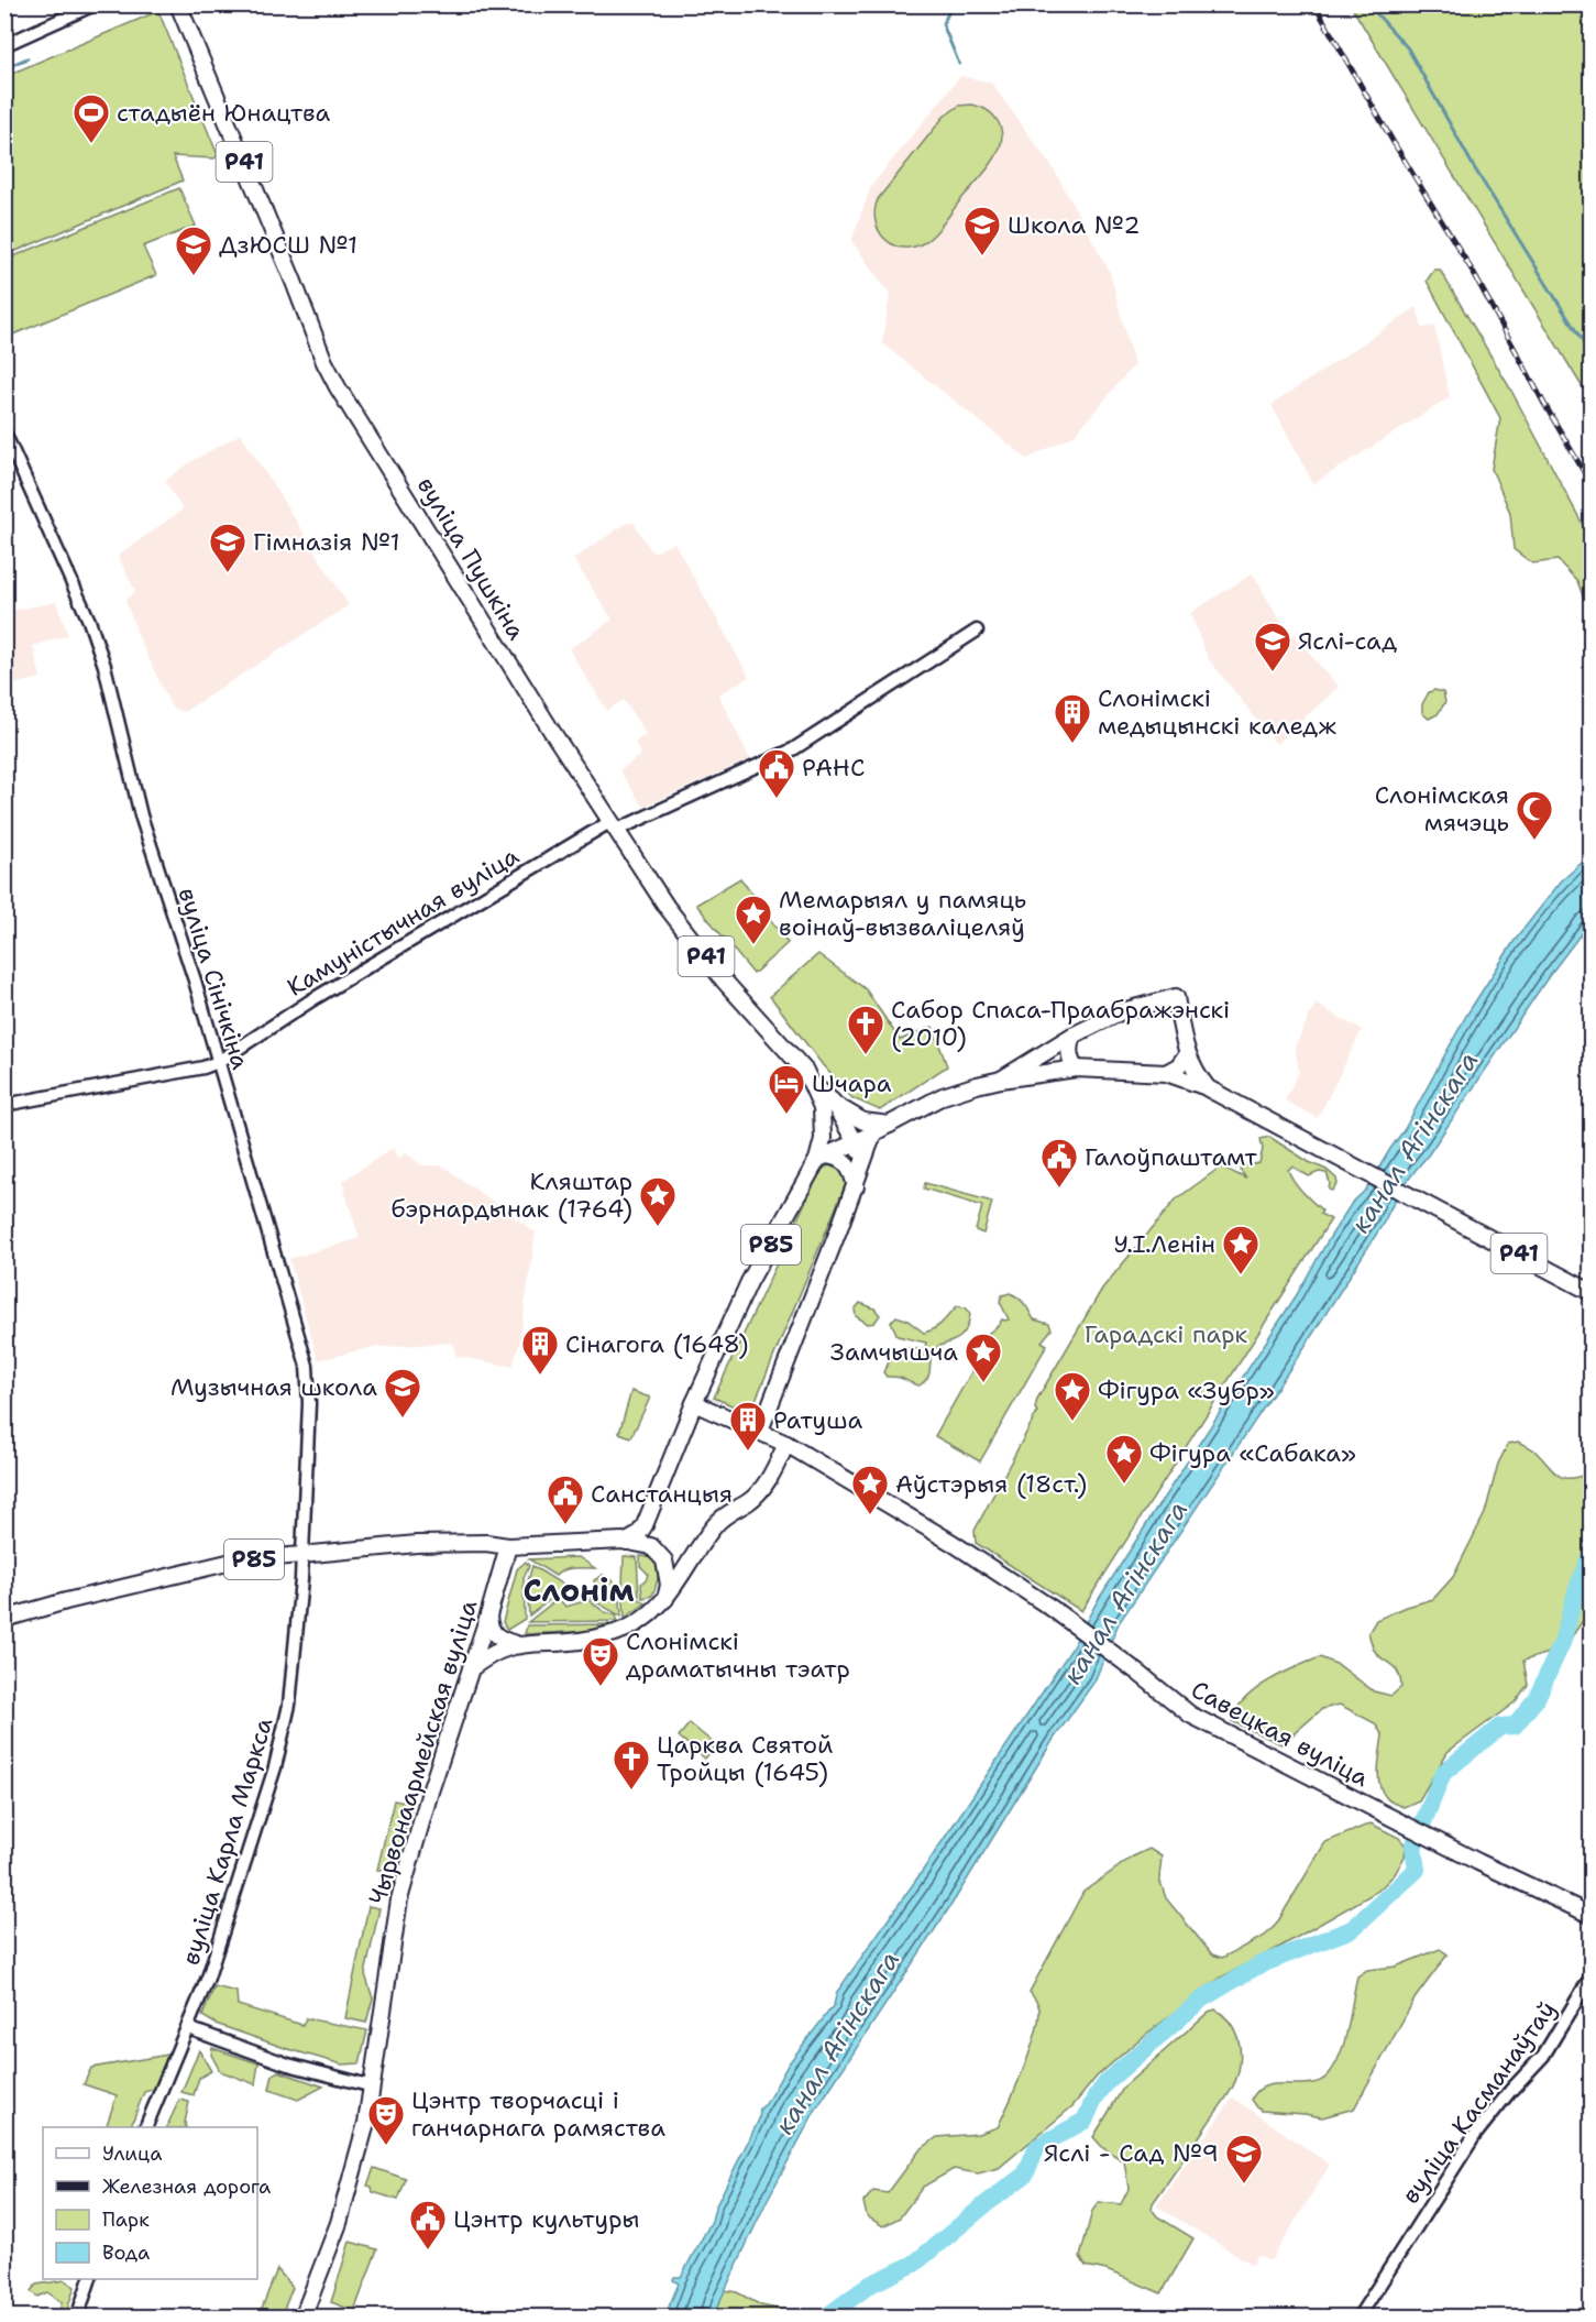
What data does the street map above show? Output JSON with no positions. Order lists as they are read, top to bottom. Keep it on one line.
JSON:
{"streets":{"main road":["Р41","вуліца Пушкіна","Р85","Савецкая вуліца","Чырвонаармейская вуліца"],"street":["Камуністычная вуліца","вуліца Сінічкіна","вуліца Карла Маркса","вуліца Касманаўтаў"]},"crossings":[["Р41","вуліца Пушкіна"],["Р41","Р85"],["вуліца Пушкіна","Камуністычная вуліца"],["вуліца Пушкіна","Р85"],["Камуністычная вуліца","вуліца Сінічкіна"],["вуліца Сінічкіна","Р85"],["вуліца Сінічкіна","вуліца Карла Маркса"],["Р85","Савецкая вуліца"],["Р85","Чырвонаармейская вуліца"],["Р85","вуліца Карла Маркса"]],"districts":["Слонім"],"water":["канал Агінскага"],"parks":["Гарадскі парк"],"places":{"sports":["стадыён Юнацтва"],"school or university":["Школа №2","ДзЮСШ №1","Гімназія №1","Яслі-сад","Музычная школа","Яслі - Сад №9"],"building":["Слонімскі медыцынскі каледж","Сінагога (1648)","Ратуша"],"public building":["РАНС","Галоўпаштамт","Санстанцыя","Цэнтр культуры"],"mosque":["Слонімская мячэць"],"place":["Мемарыял у памяць воінаў-вызваліцеляў","Кляштар бэрнардынак (1764)","У.І.Ленін","Замчышча","Фігура «Зубр»","Фігура «Сабака»","Аўстэрыя (18ст.)"],"church":["Сабор Спаса-Праабражэнскі (2010)","Царква Святой Тройцы (1645)"],"hotel":["Шчара"],"theatre":["Слонімскі драматычны тэатр","Цэнтр творчасці і ганчарнага рамяства"]},"legend":["Улица","Железная дорога","Парк","Вода"]}
